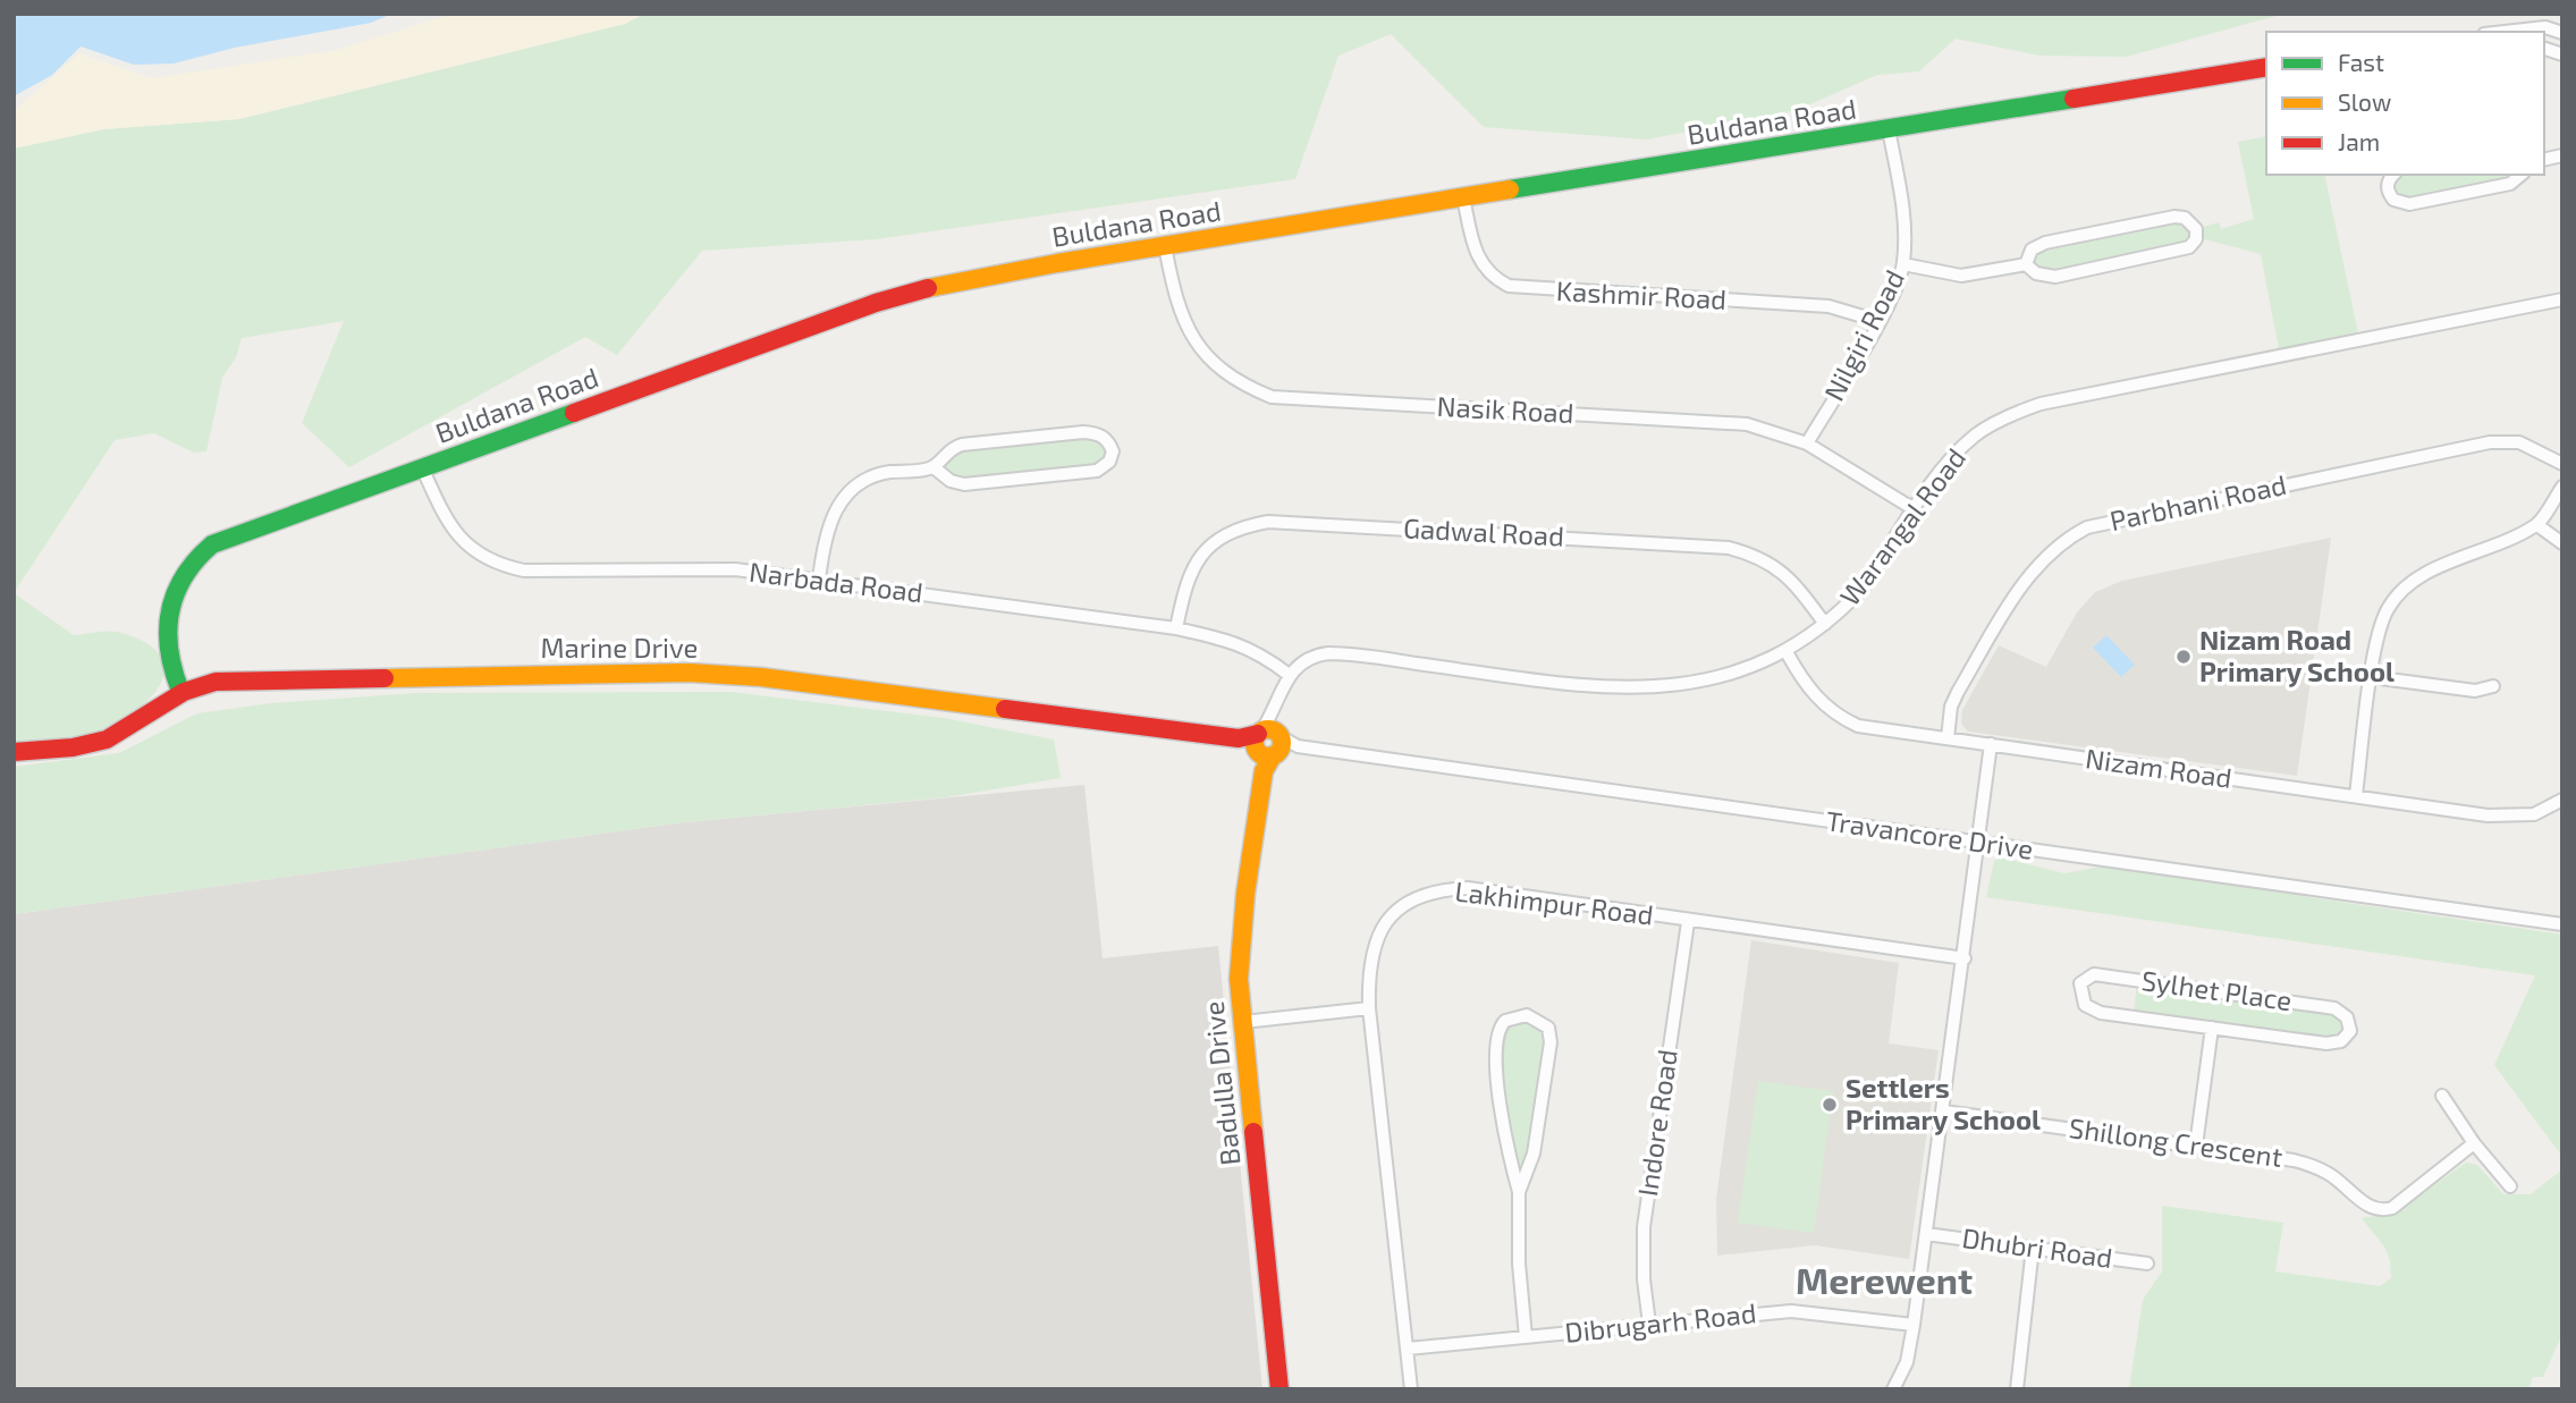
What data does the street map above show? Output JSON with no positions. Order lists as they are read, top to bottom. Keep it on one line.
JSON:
{"streets":{"street":["Buldana Road","Kashmir Road","Nilgiri Road","Nasik Road","Parbhani Road","Warangal Road","Gadwal Road","Narbada Road","Marine Drive","Nizam Road","Travancore Drive","Lakhimpur Road","Sylhet Place","Badulla Drive","Indore Road","Shillong Crescent","Dhubri Road","Dibrugarh Road"]},"crossings":[["Buldana Road","Kashmir Road"],["Buldana Road","Nilgiri Road"],["Buldana Road","Nasik Road"],["Buldana Road","Narbada Road"],["Buldana Road","Marine Drive"],["Kashmir Road","Nilgiri Road"],["Nilgiri Road","Nasik Road"],["Nasik Road","Warangal Road"],["Parbhani Road","Nizam Road"],["Warangal Road","Gadwal Road"],["Warangal Road","Narbada Road"],["Warangal Road","Nizam Road"],["Gadwal Road","Narbada Road"],["Marine Drive","Travancore Drive"],["Marine Drive","Badulla Drive"],["Travancore Drive","Badulla Drive"],["Lakhimpur Road","Indore Road"],["Lakhimpur Road","Dibrugarh Road"],["Sylhet Place","Shillong Crescent"],["Indore Road","Dibrugarh Road"]],"districts":["Merewent"],"places":["Nizam Road Primary School","Settlers Primary School"],"legend":["Fast","Slow","Jam"]}
